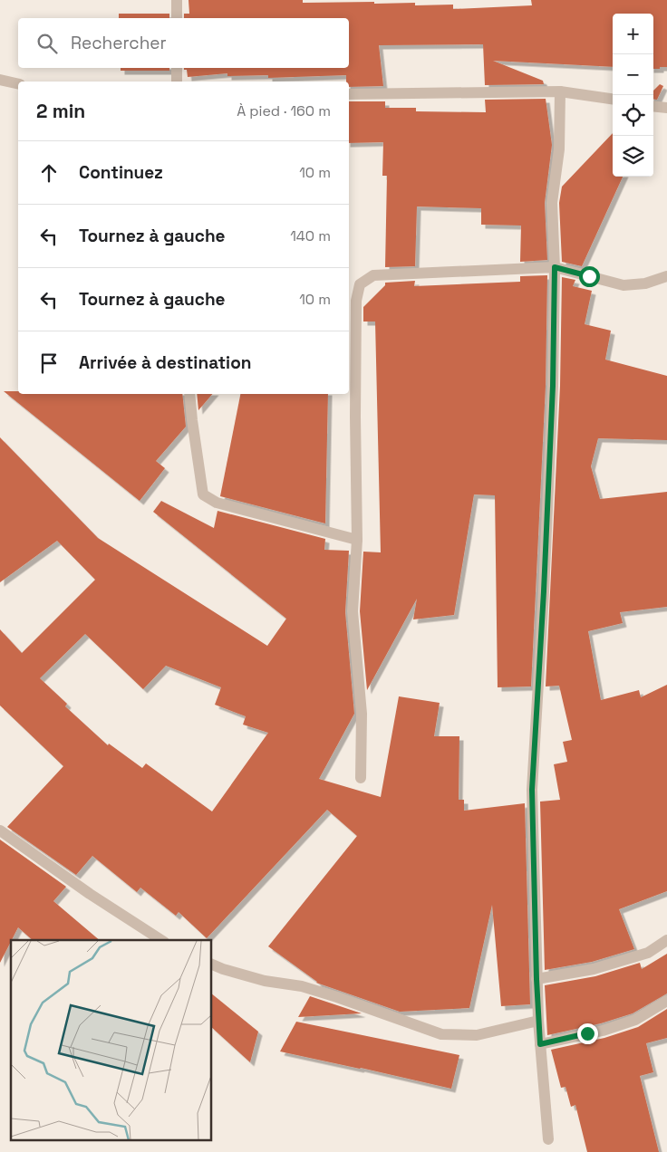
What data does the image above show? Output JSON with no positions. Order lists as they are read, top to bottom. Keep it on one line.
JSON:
{"page":{"map_buttons":["+","−"],"search":"Rechercher","heading":["2 min","À pied · 160 m"],"list":[["Continuez","10 m"],["Tournez à gauche","140 m"],["Tournez à gauche","10 m"],"Arrivée à destination"]}}
